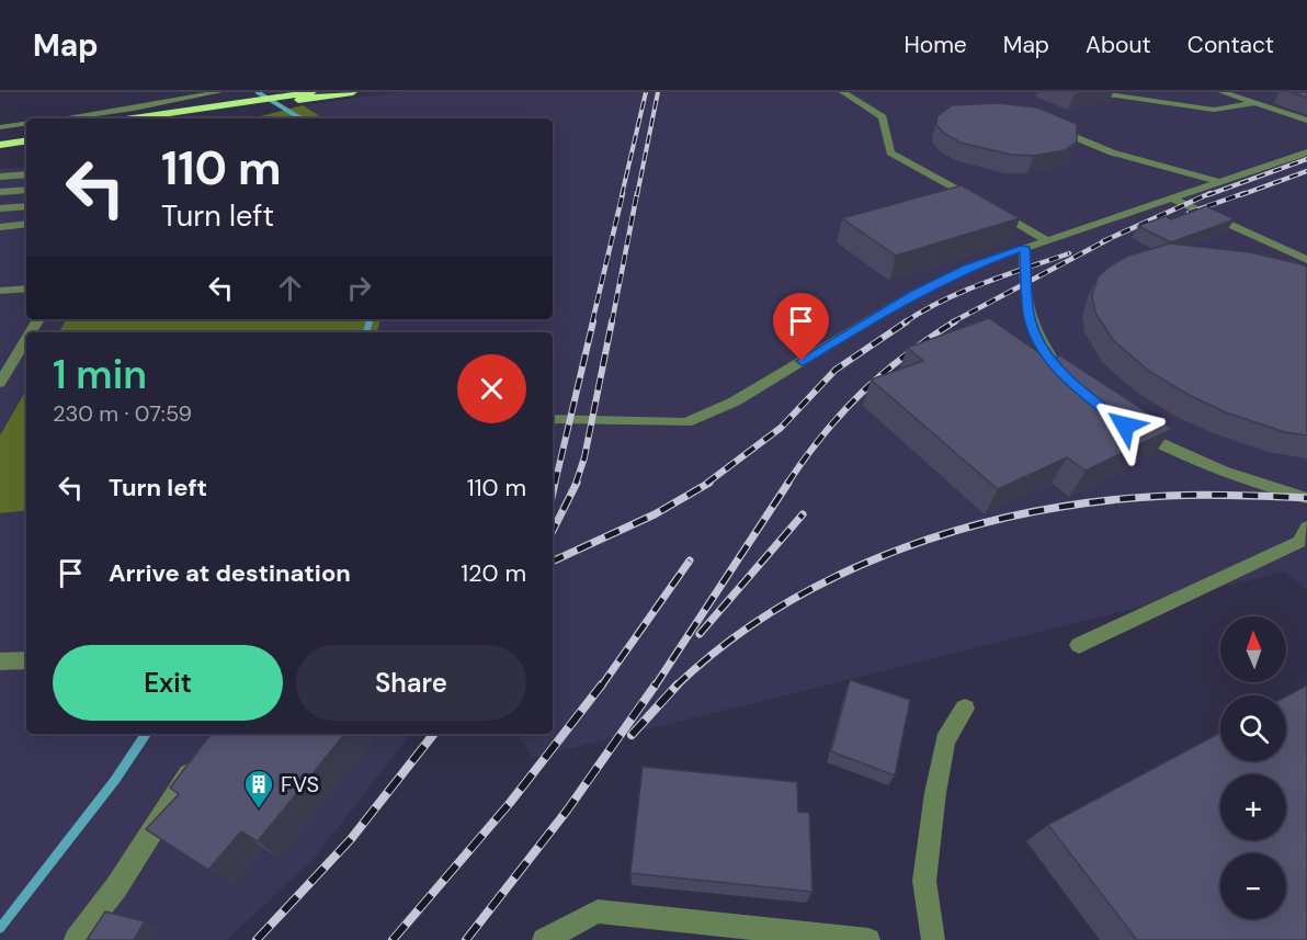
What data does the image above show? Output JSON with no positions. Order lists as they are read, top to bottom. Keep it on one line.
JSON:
{"places":{"building":["FVS"]},"north":"top","page":{"header":"Map","nav":["Home","Map","About","Contact"],"turn":["110 m","Turn left"],"heading":["1 min","230 m · 07:59"],"list":[{"name":"Turn left","value":"110 m"},{"name":"Arrive at destination","value":"120 m"}],"map_buttons":["+","−"],"buttons":["Exit","Share"]}}
